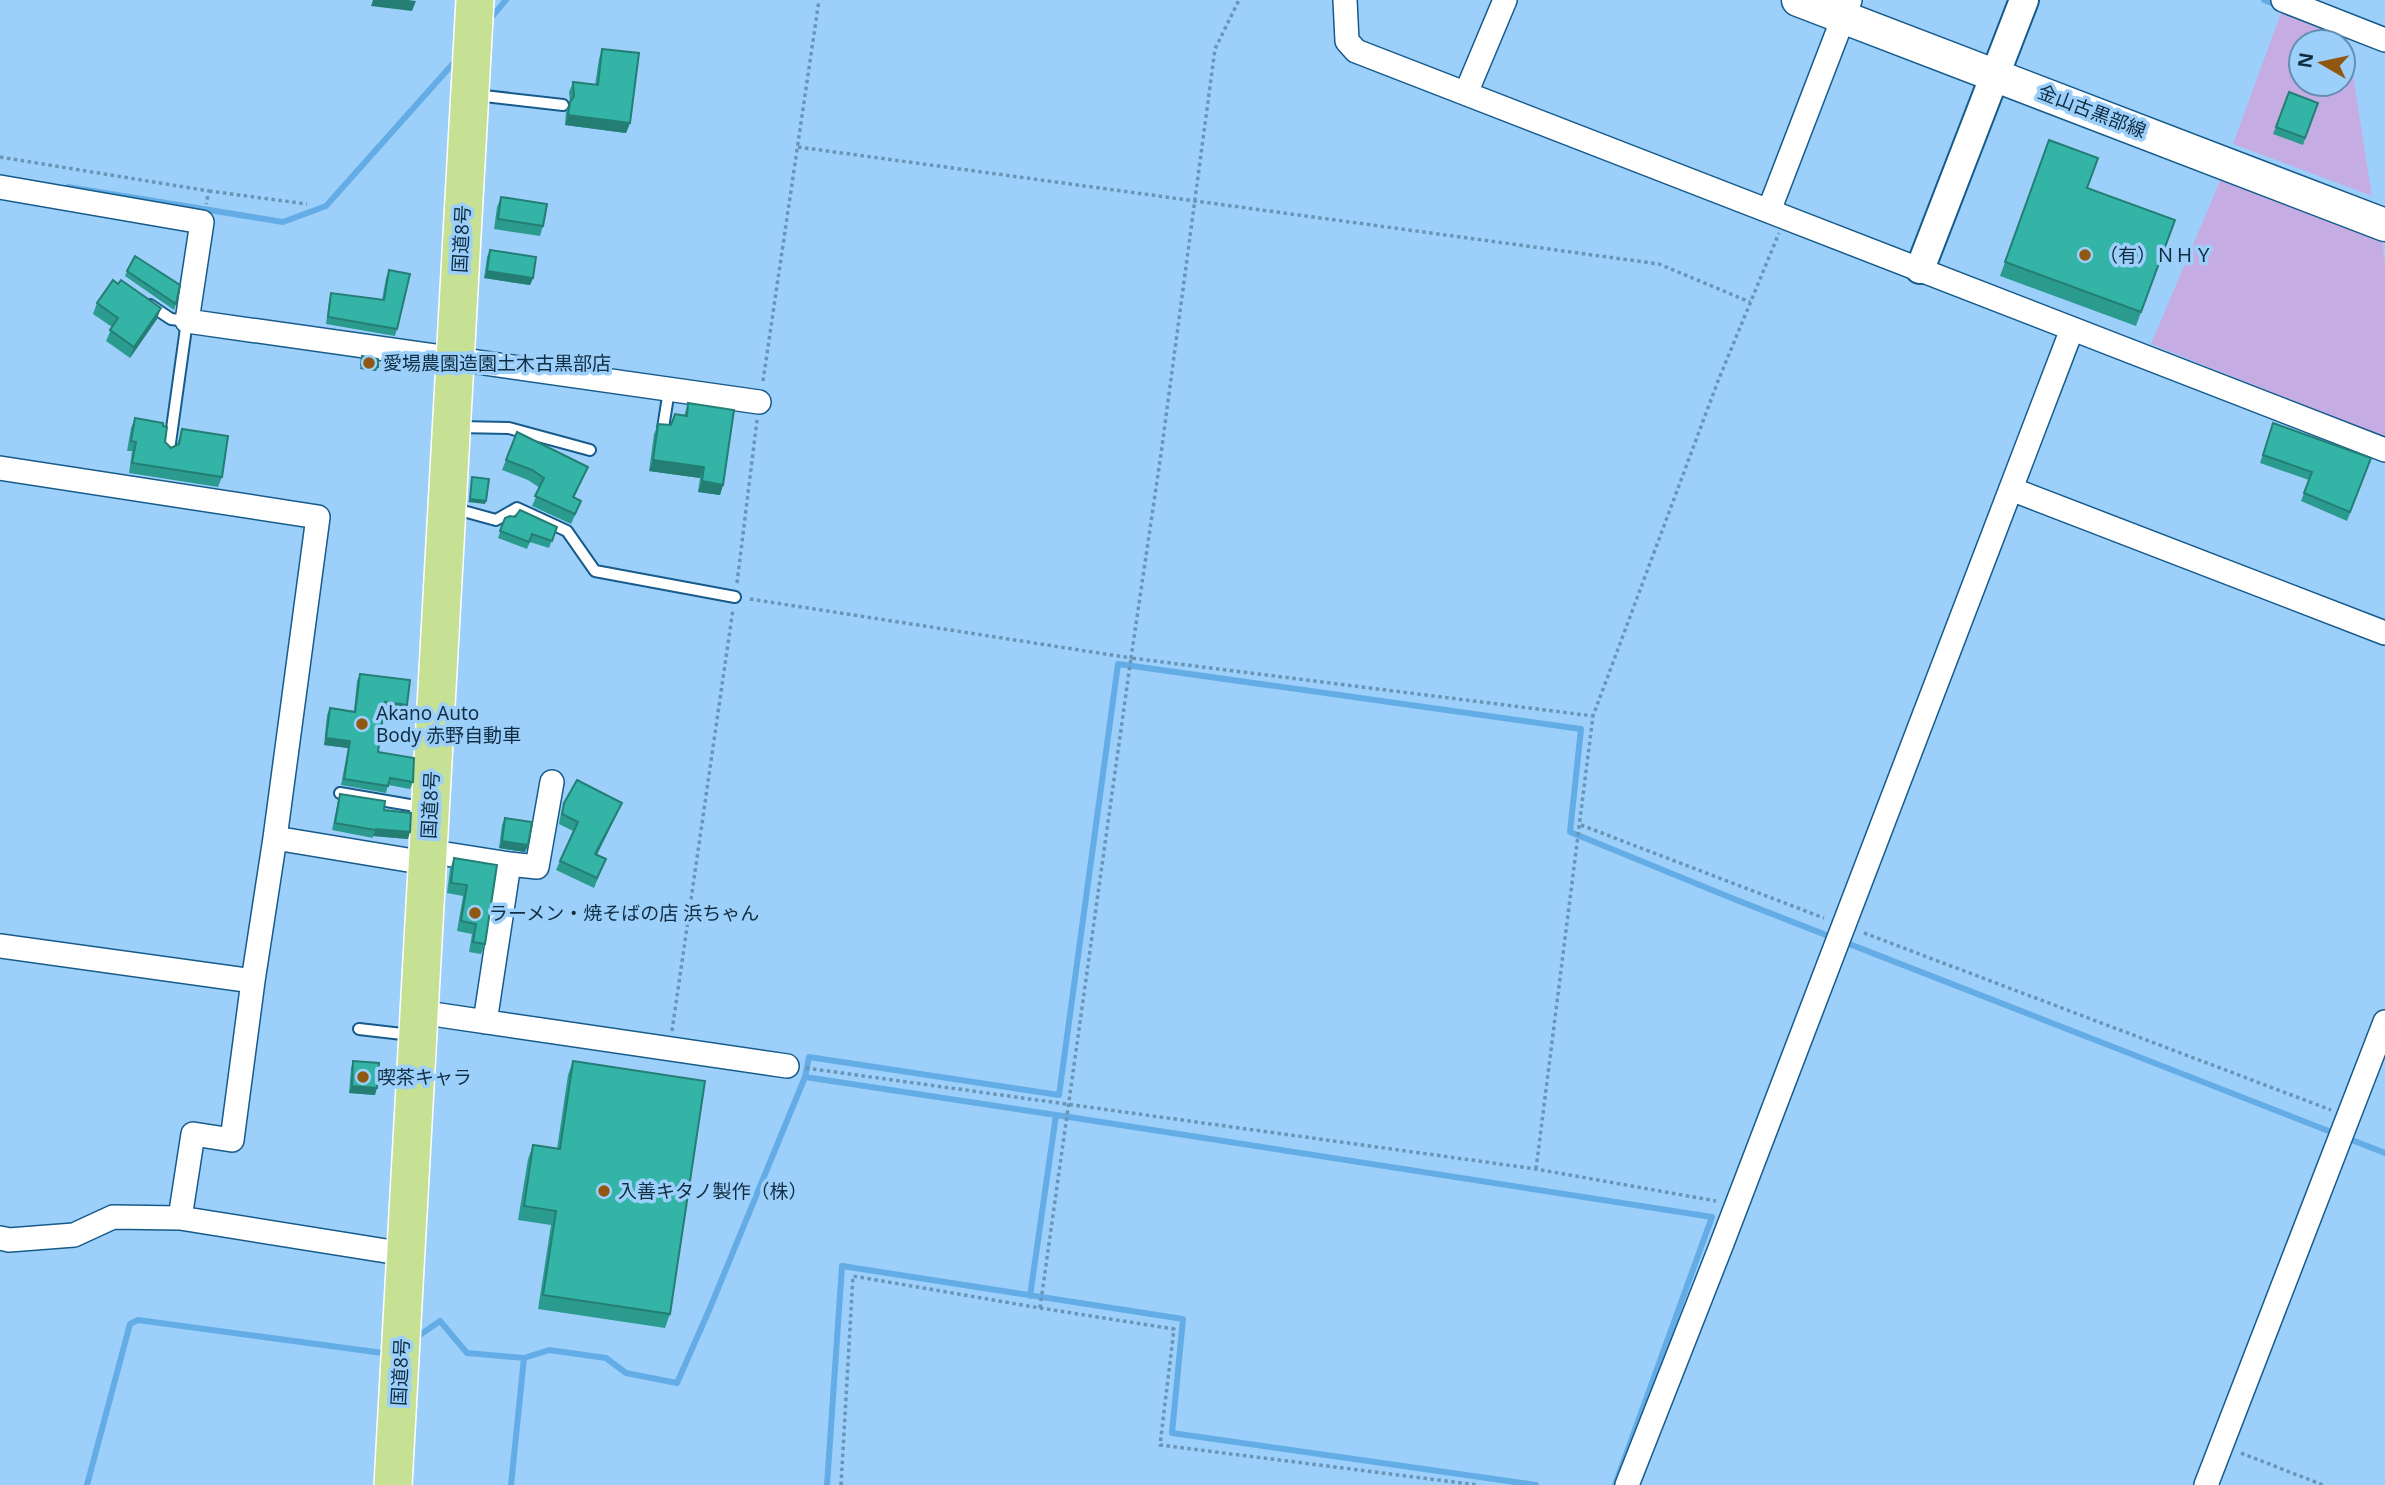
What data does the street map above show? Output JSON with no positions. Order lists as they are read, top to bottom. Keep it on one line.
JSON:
{"streets":{"highway":["国道8号"],"main road":["金山古黒部線"]},"places":["（有）ＮＨＹ","愛場農園造園土木古黒部店","Akano Auto Body 赤野自動車","ラーメン・焼そばの店 浜ちゃん","喫茶キャラ","入善キタノ製作（株）"],"north":"left"}
